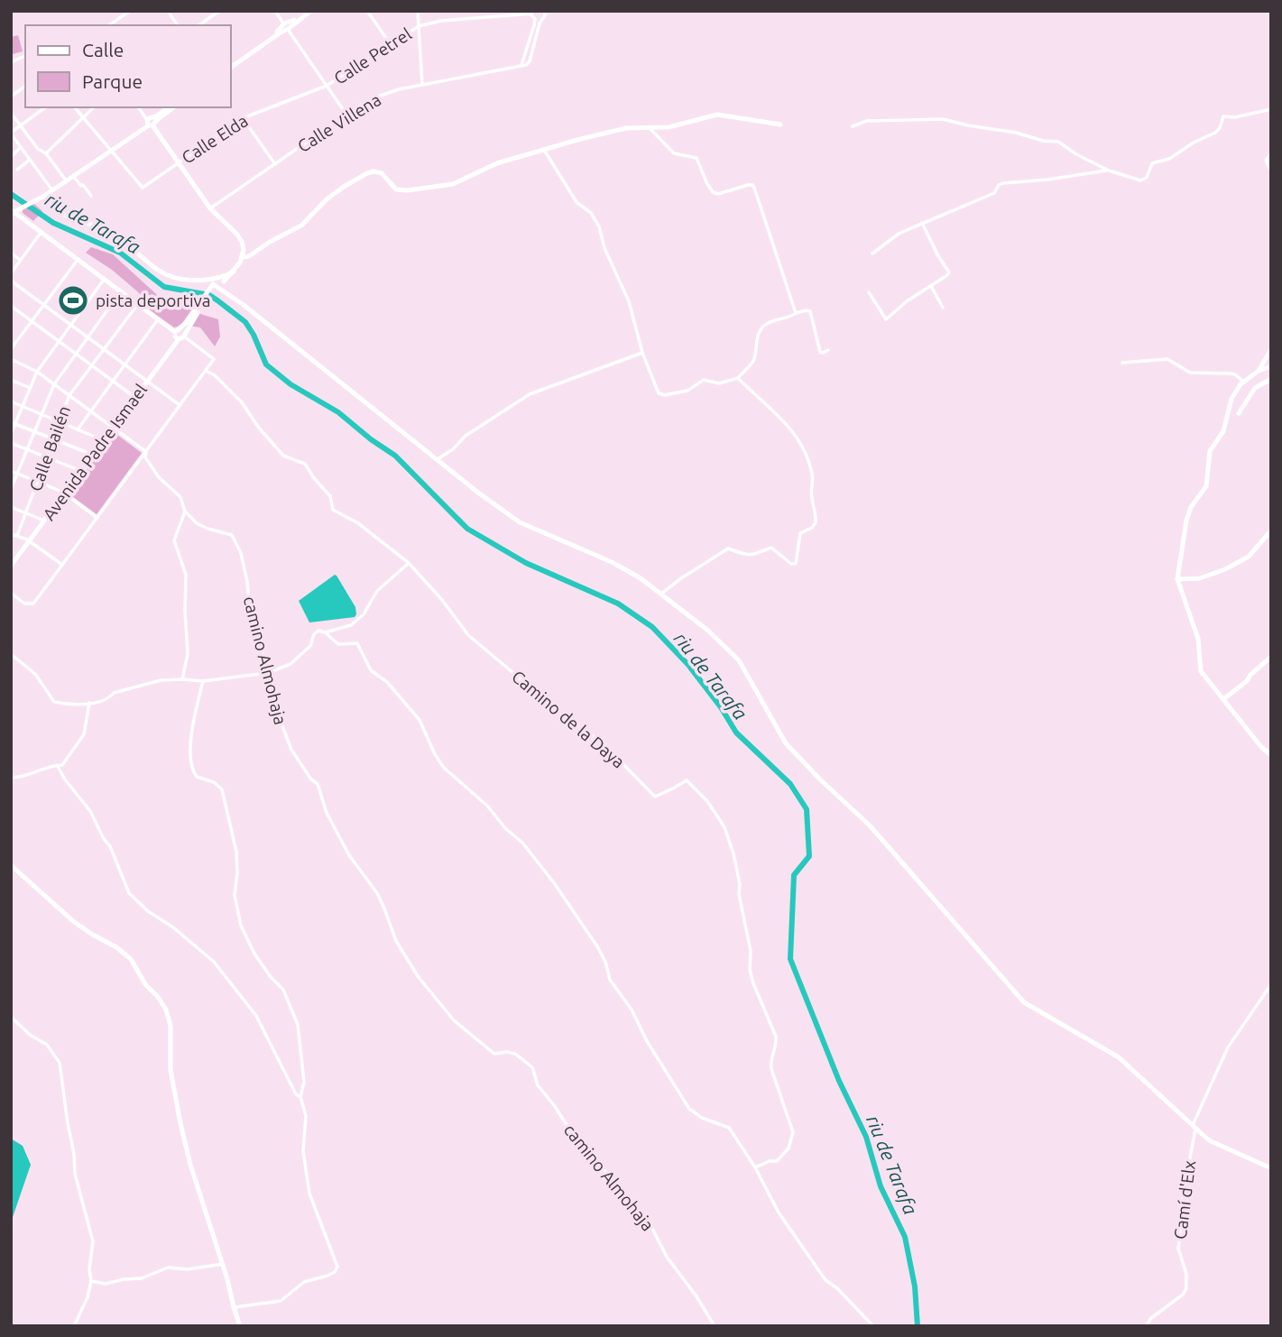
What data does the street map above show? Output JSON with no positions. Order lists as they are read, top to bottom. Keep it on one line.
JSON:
{"streets":{"main road":["Avenida Padre Ismael"],"street":["Calle Petrel","Calle Villena","Calle Elda","Calle Bailén","camino Almohaja","Camino de la Daya","Camí d'Elx"]},"crossings":[["Calle Petrel","Calle Elda"]],"water":["riu de Tarafa"],"places":{"sports":["pista deportiva"]},"legend":["Calle","Parque"]}
